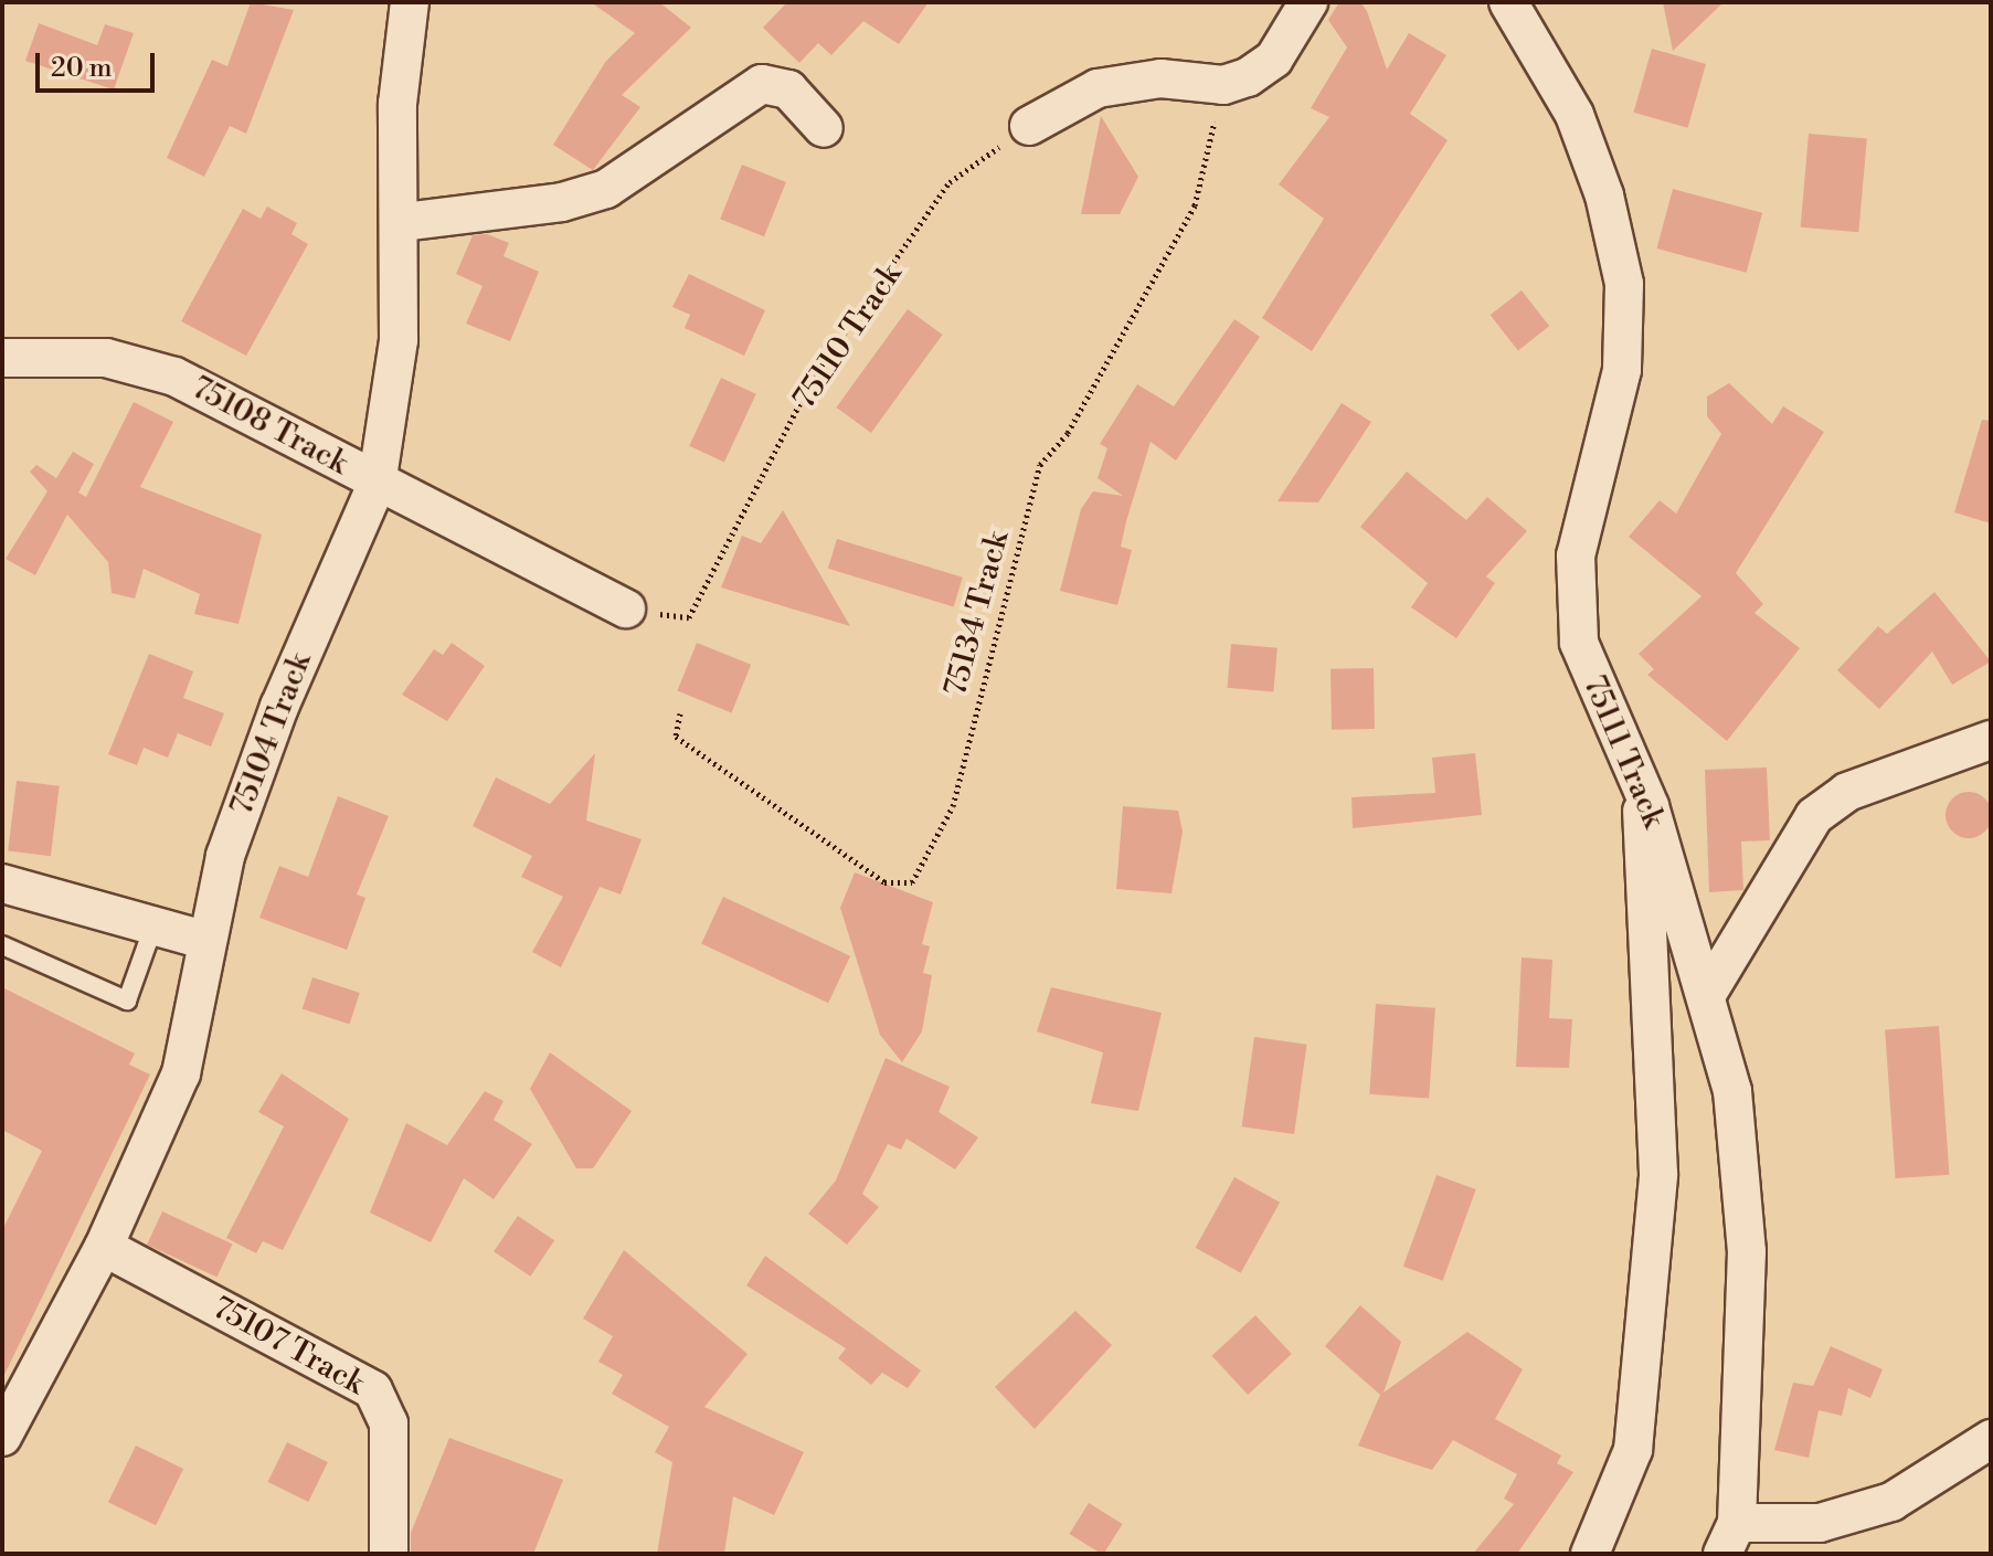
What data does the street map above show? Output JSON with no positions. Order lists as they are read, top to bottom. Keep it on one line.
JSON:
{"streets":{"street":["75108 Track","75104 Track","75111 Track","75107 Track"],"path":["75110 Track","75134 Track"]},"crossings":[["75108 Track","75104 Track"],["75104 Track","75107 Track"]],"scale_bar":"20 m"}
